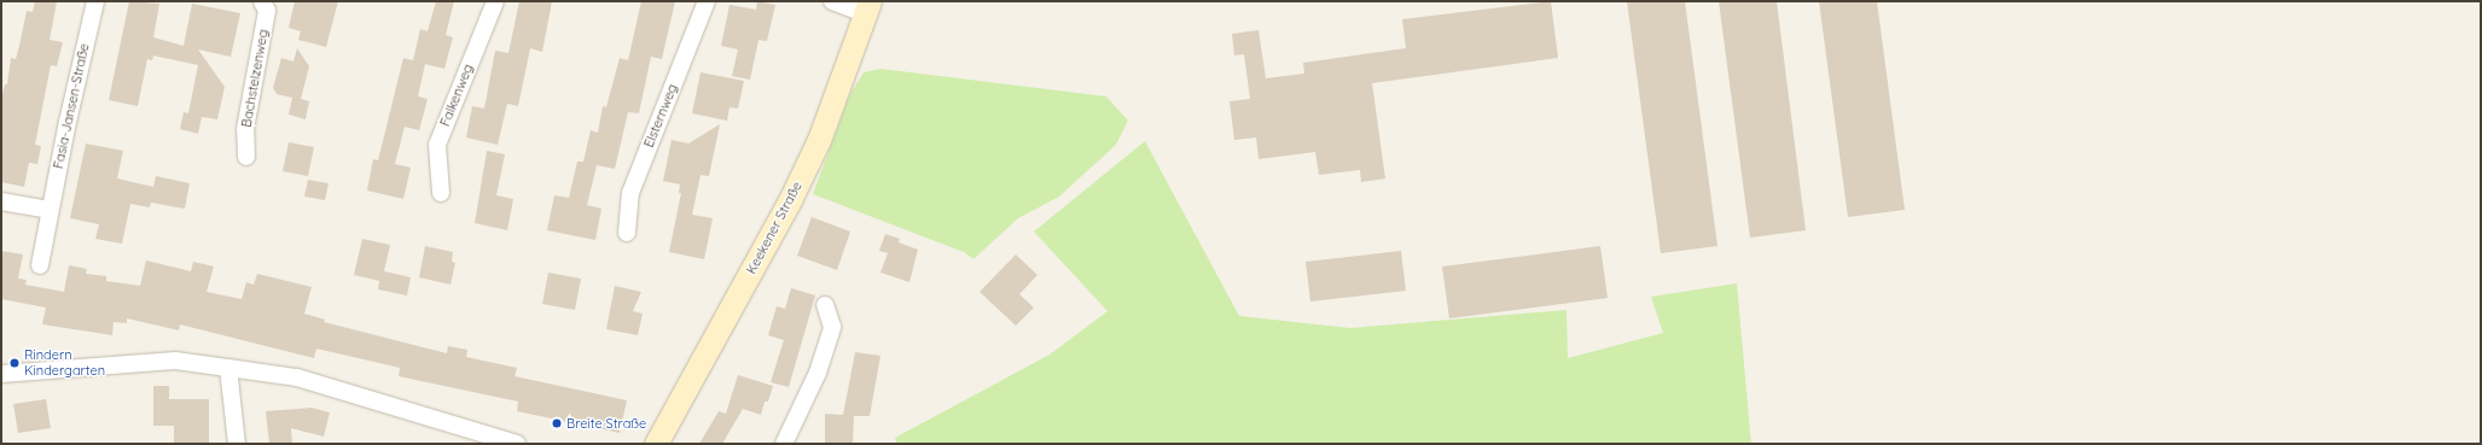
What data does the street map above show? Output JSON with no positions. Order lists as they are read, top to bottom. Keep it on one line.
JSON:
{"streets":{"main road":["Keekener Straße"],"street":["Bachstelzenweg","Falkenweg","Fasia-Jansen-Straße","Elsternweg"]},"places":["Rindern Kindergarten","Breite Straße"]}
